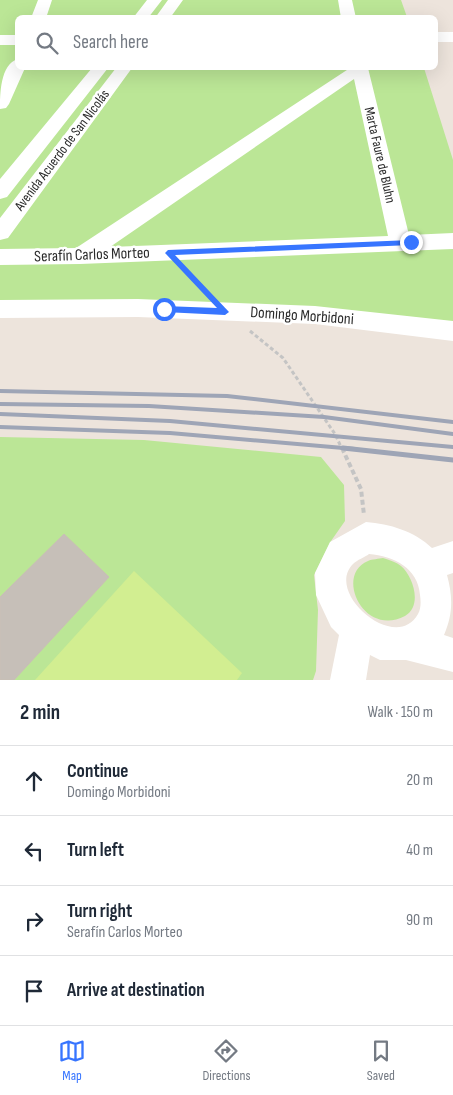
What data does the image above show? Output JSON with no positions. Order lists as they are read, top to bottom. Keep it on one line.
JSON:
{"streets":{"street":["Avenida Acuerdo de San Nicolás","Marta Faure de Bluhn","Serafín Carlos Morteo","Domingo Morbidoni"]},"crossings":[["Marta Faure de Bluhn","Serafín Carlos Morteo"]],"page":{"search":"Search here","heading":["2 min","Walk · 150 m"],"list":[["Continue","Domingo Morbidoni","20 m"],["Turn left","40 m"],["Turn right","Serafín Carlos Morteo","90 m"],"Arrive at destination"],"nav":["Map","Directions","Saved"]}}
